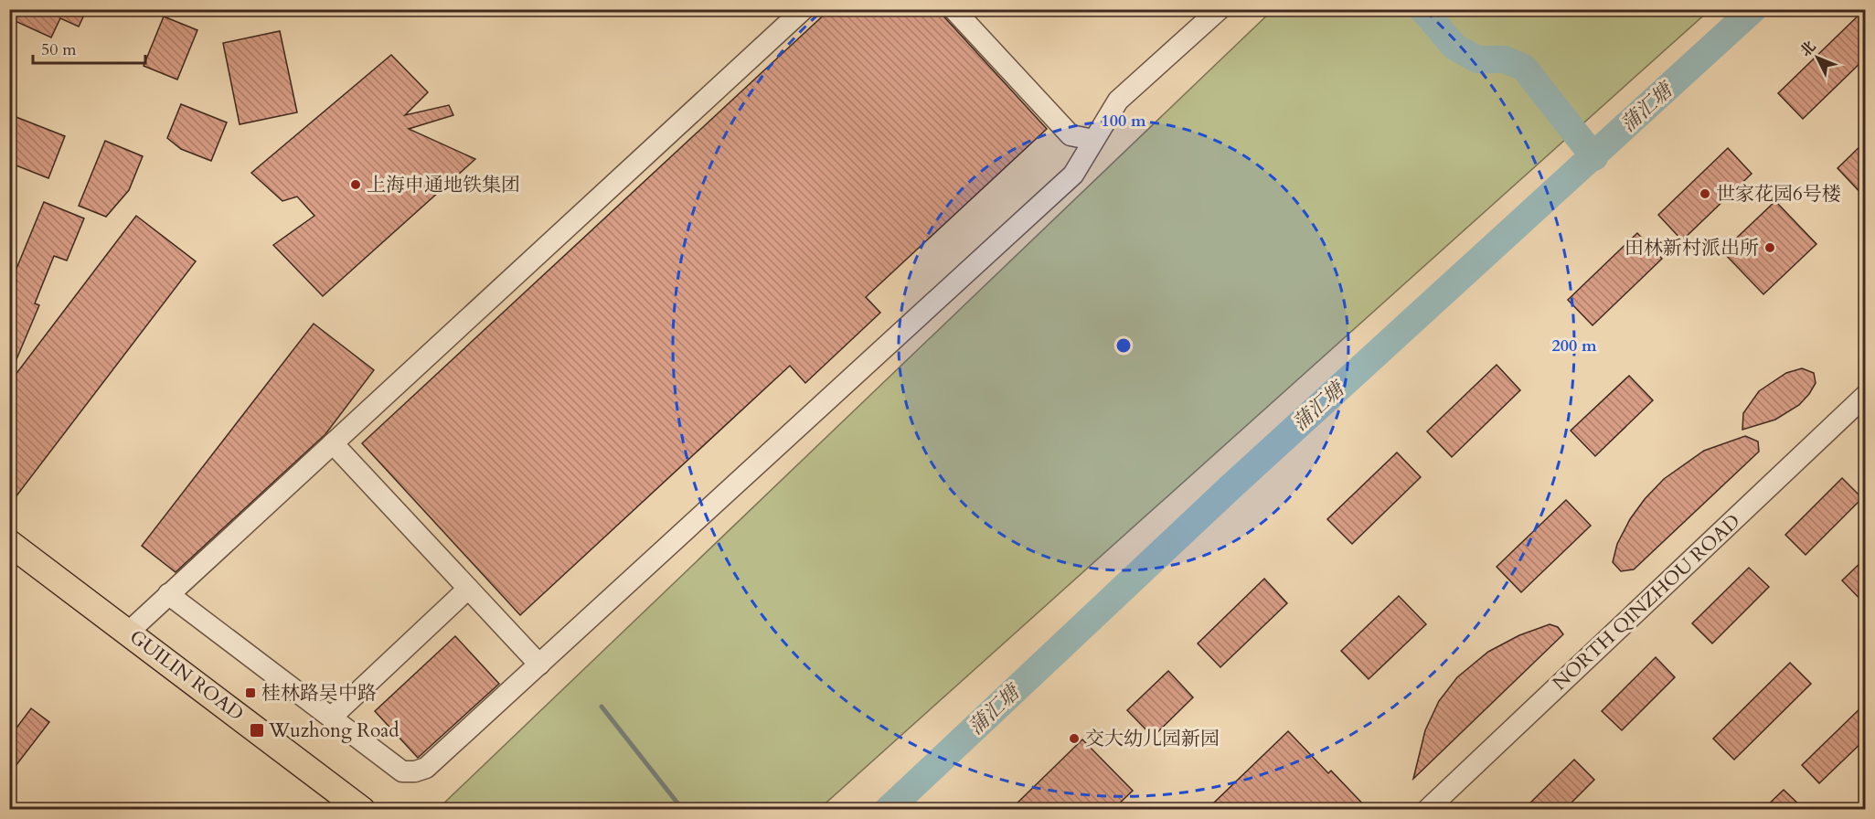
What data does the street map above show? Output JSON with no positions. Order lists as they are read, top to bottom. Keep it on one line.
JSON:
{"streets":{"main road":["GUILIN ROAD"],"street":["NORTH QINZHOU ROAD"]},"water":["蒲汇塘"],"places":{"other":["上海申通地铁集团","世家花园6号楼","田林新村派出所","交大幼儿园新园"],"transit":["桂林路吴中路","Wuzhong Road"]},"scale_bar":"50 m","north":"top left","rings":["100 m","200 m"]}
